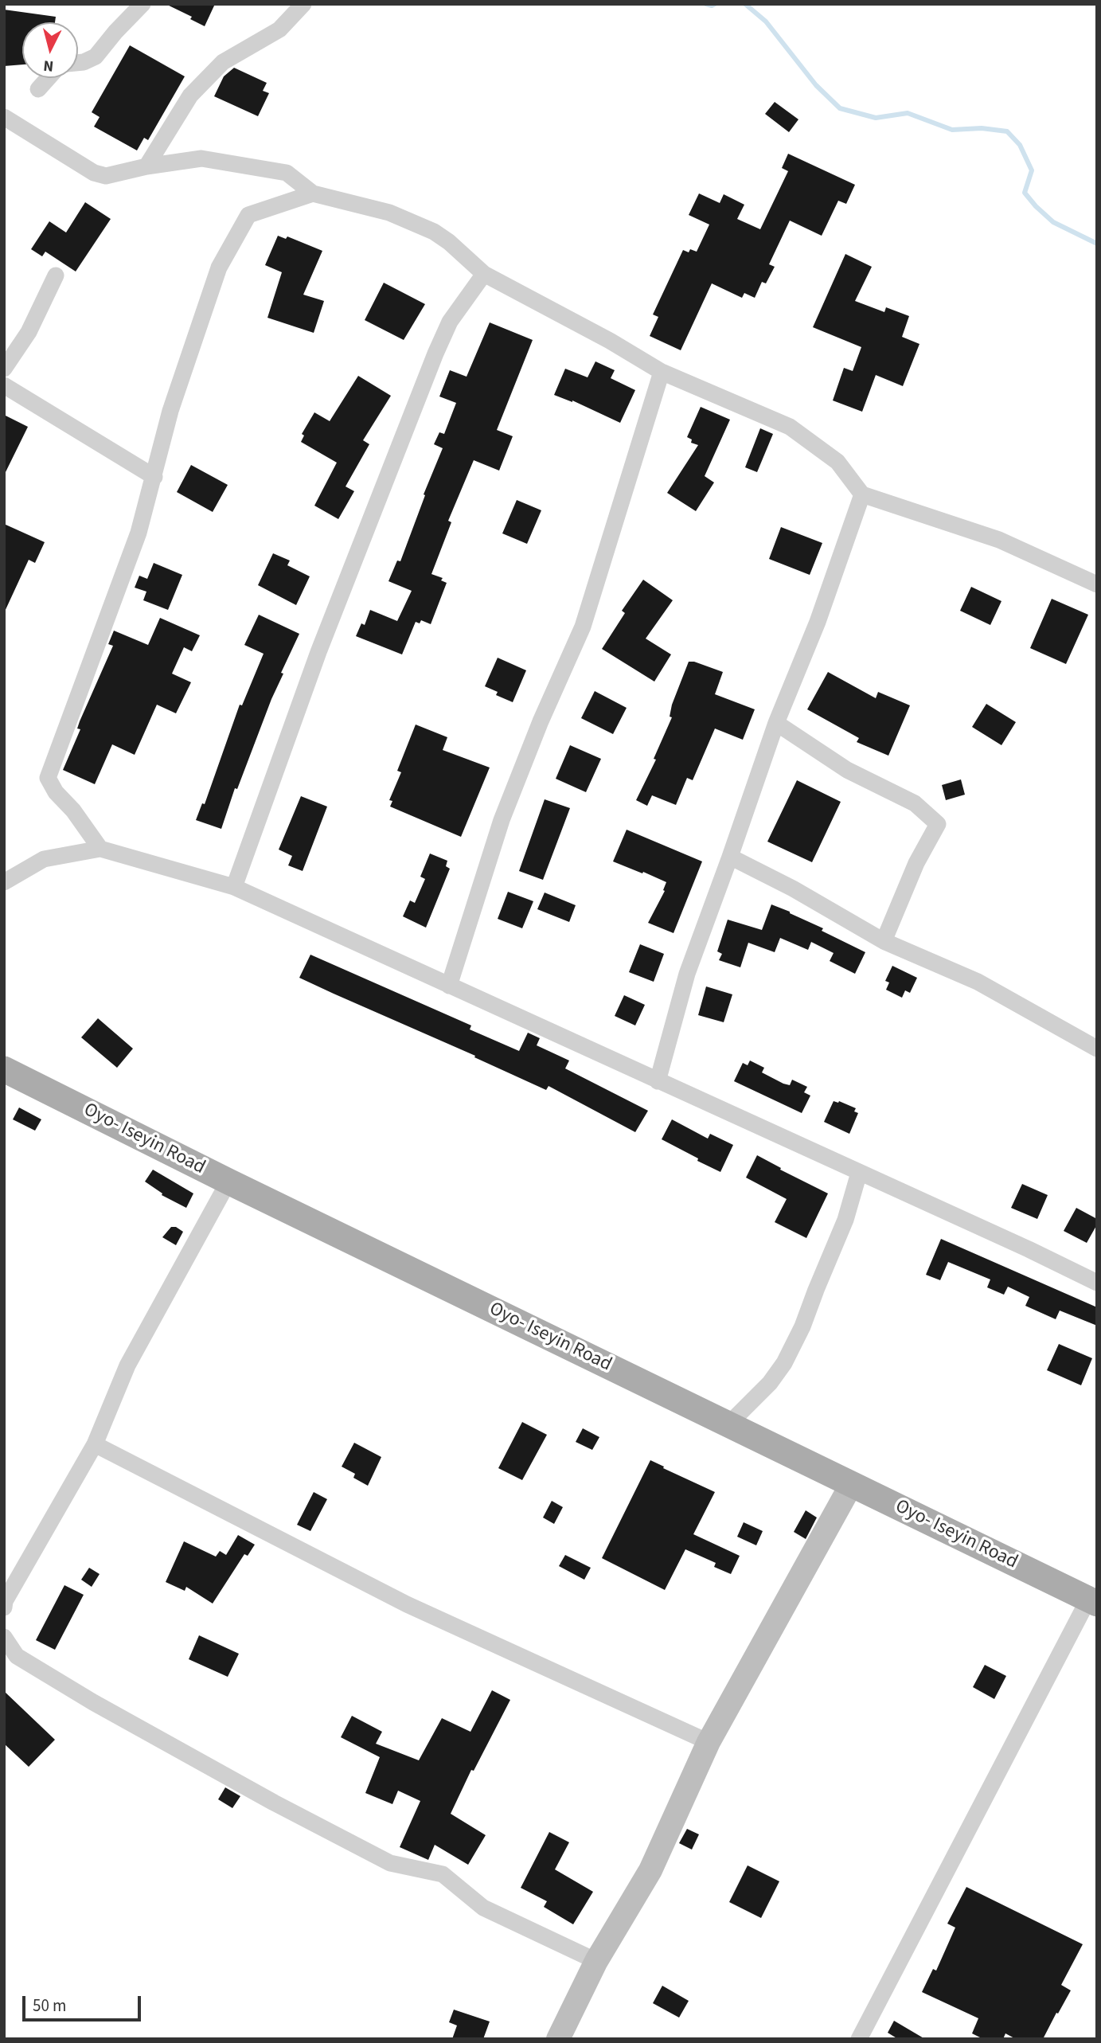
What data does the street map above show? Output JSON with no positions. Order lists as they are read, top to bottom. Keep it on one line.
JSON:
{"streets":{"main road":["Oyo- Iseyin Road"]},"scale_bar":"50 m","north":"bottom"}
